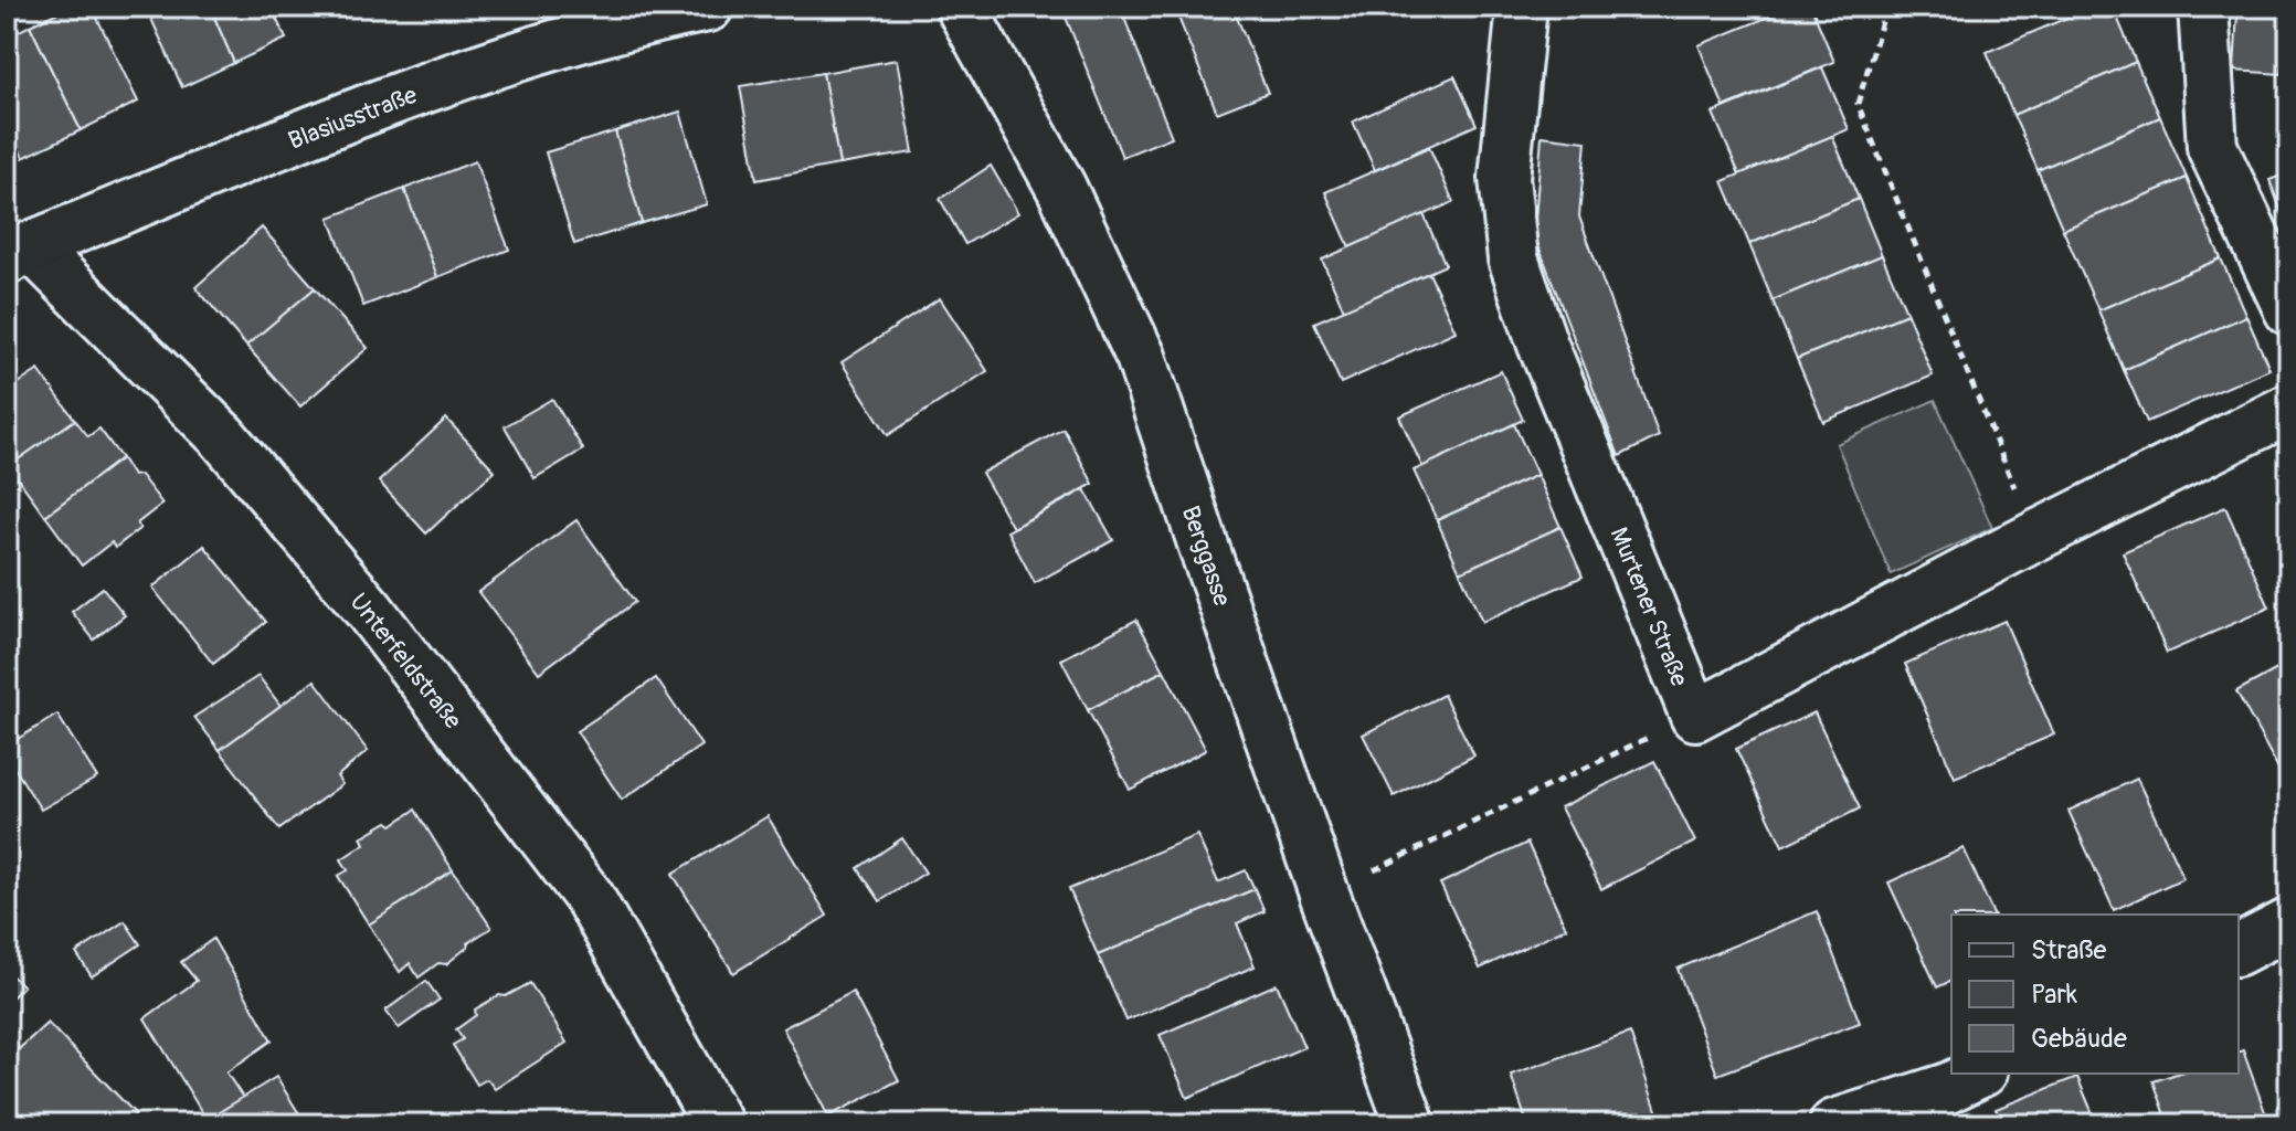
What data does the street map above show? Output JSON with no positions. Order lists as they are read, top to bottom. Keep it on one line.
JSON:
{"streets":{"street":["Blasiusstraße","Berggasse","Murtener Straße","Unterfeldstraße"]},"crossings":[["Blasiusstraße","Unterfeldstraße"]],"legend":["Straße","Park","Gebäude"]}
